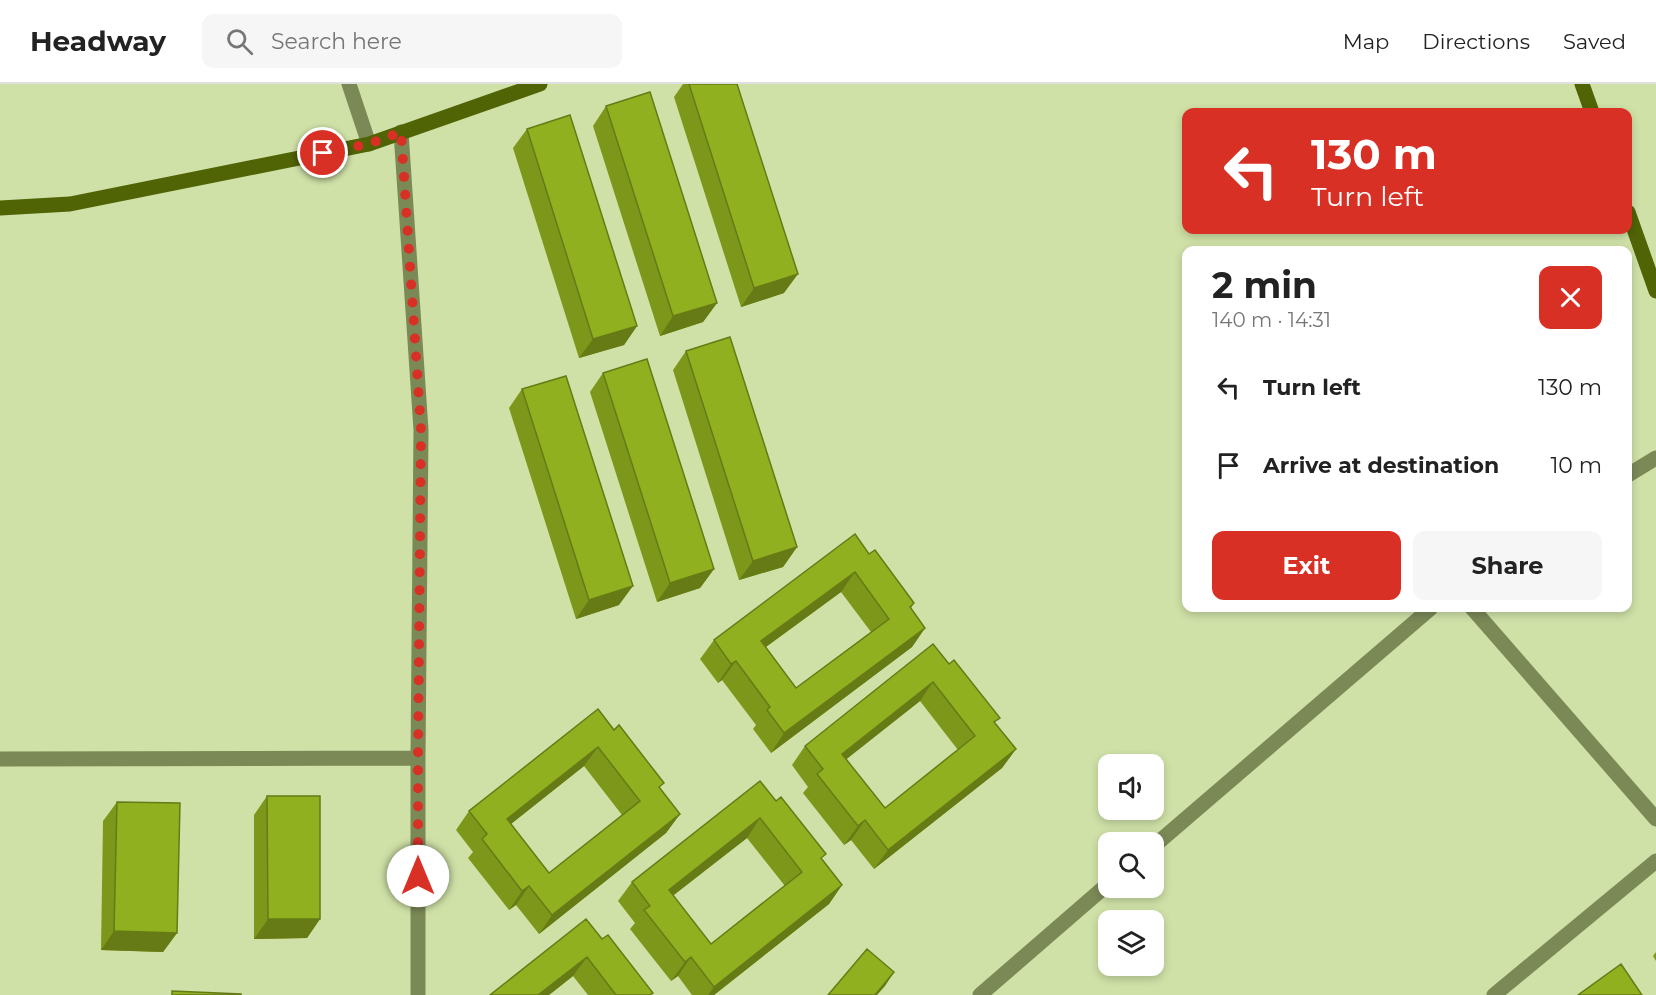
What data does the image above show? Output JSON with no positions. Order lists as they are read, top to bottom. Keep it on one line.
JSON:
{"page":{"header":"Headway","search":"Search here","nav":["Map","Directions","Saved"],"turn":["130 m","Turn left"],"heading":["2 min","140 m · 14:31"],"list":[{"name":"Turn left","value":"130 m"},{"name":"Arrive at destination","value":"10 m"}],"buttons":["Exit","Share"]}}
